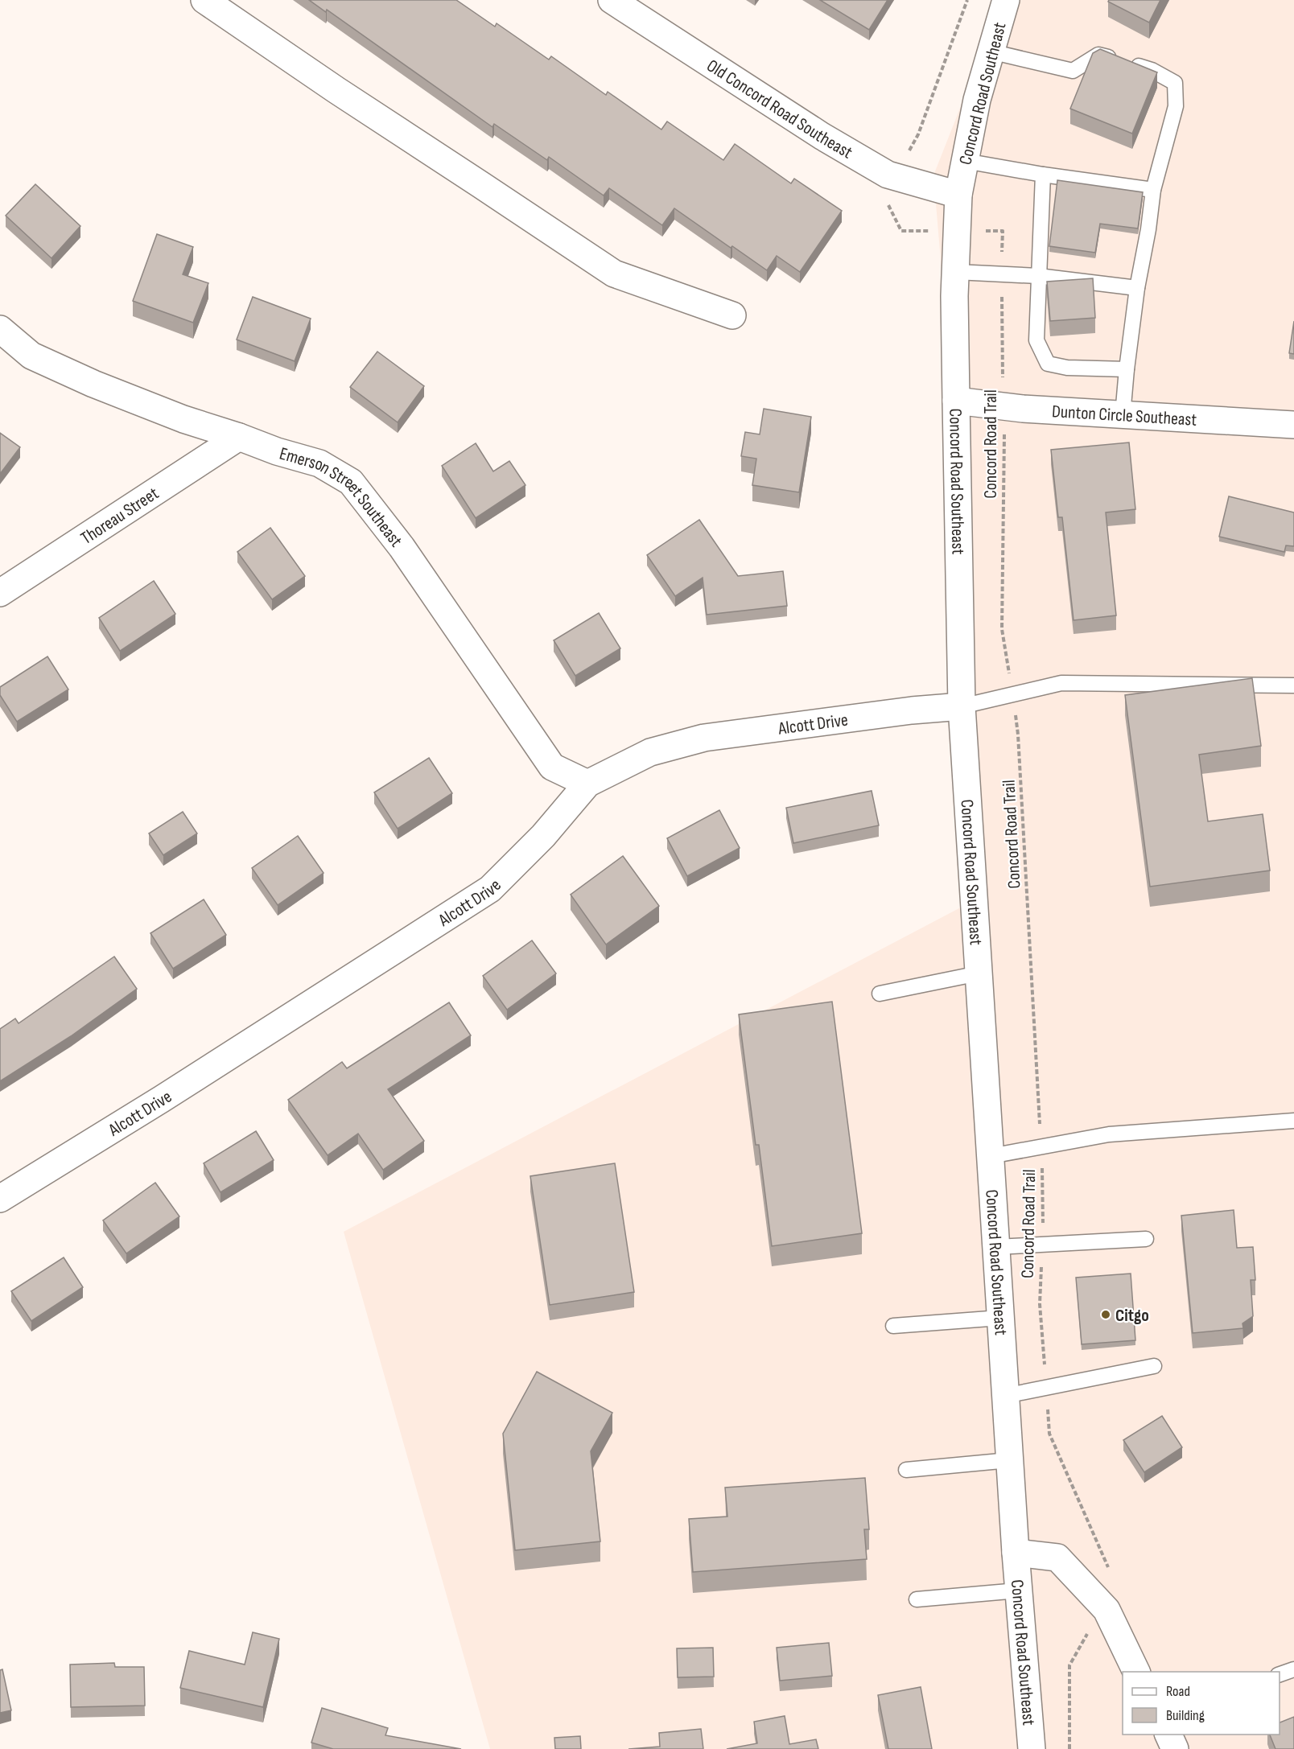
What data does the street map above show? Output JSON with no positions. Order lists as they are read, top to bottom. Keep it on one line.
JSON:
{"streets":{"street":["Concord Road Southeast","Old Concord Road Southeast","Dunton Circle Southeast","Emerson Street Southeast","Thoreau Street","Alcott Drive"],"path":["Concord Road Trail"]},"crossings":[["Concord Road Southeast","Old Concord Road Southeast"],["Concord Road Southeast","Dunton Circle Southeast"],["Concord Road Southeast","Concord Road Trail"],["Concord Road Southeast","Alcott Drive"],["Old Concord Road Southeast","Concord Road Trail"],["Dunton Circle Southeast","Concord Road Trail"],["Emerson Street Southeast","Thoreau Street"],["Emerson Street Southeast","Alcott Drive"]],"places":["Citgo"],"legend":["Road","Building"]}
